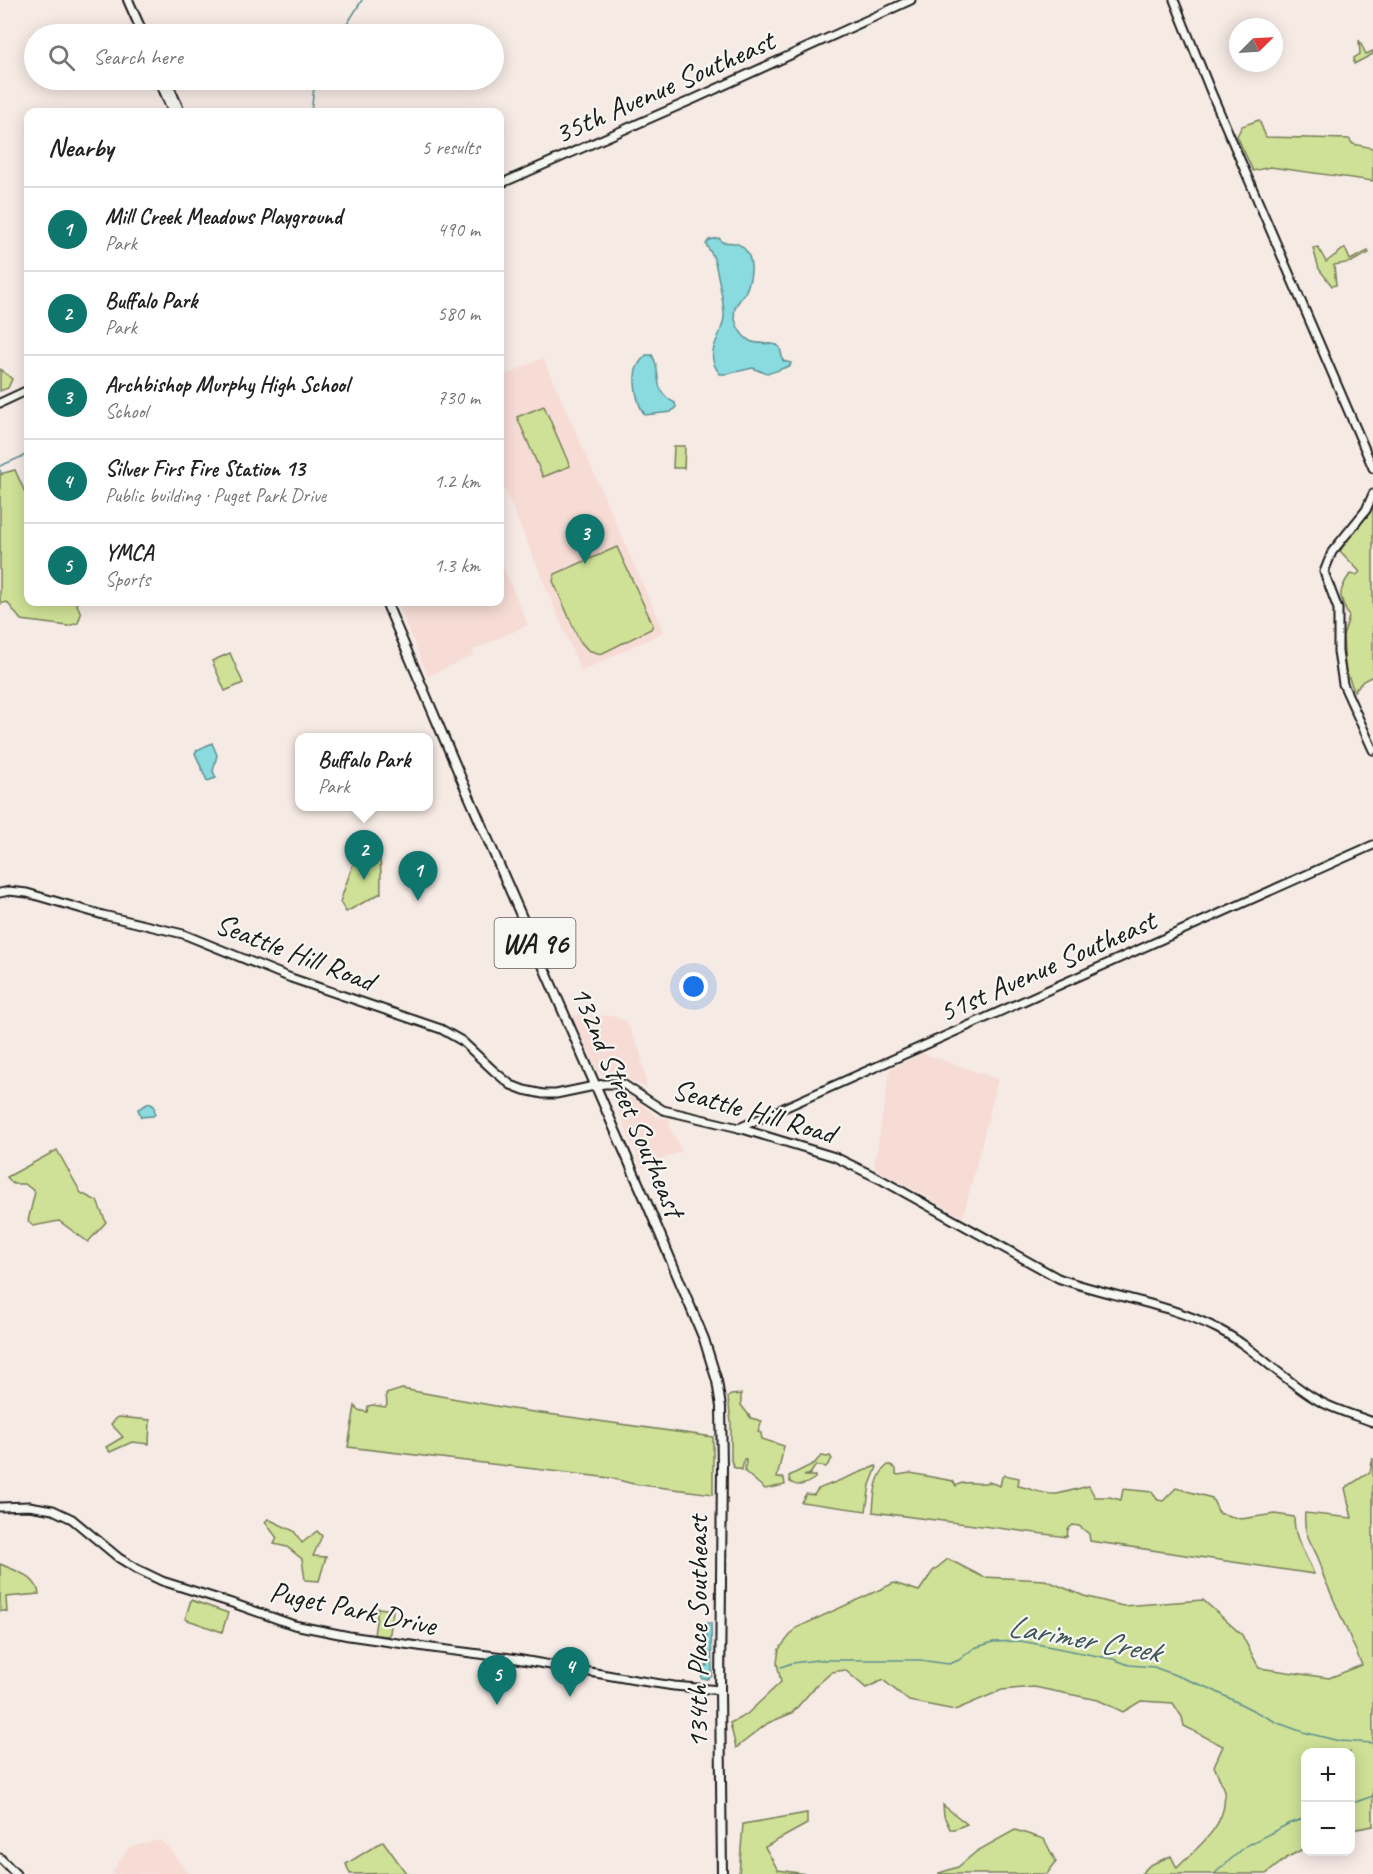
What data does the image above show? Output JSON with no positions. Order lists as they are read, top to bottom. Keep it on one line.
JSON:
{"streets":{"main road":["WA 96","132nd Street Southeast","134th Place Southeast"],"street":["35th Avenue Southeast","Seattle Hill Road","51st Avenue Southeast","Puget Park Drive"]},"crossings":[["Seattle Hill Road","51st Avenue Southeast"],["Seattle Hill Road","132nd Street Southeast"],["132nd Street Southeast","134th Place Southeast"],["Puget Park Drive","134th Place Southeast"]],"water":["Larimer Creek"],"north":"top right","page":{"search":"Search here","heading":["Nearby","5 results"],"list":[{"mark":"1","name":"Mill Creek Meadows Playground","note":"Park","value":"490 m"},{"mark":"2","name":"Buffalo Park","note":"Park","value":"580 m"},{"mark":"3","name":"Archbishop Murphy High School","note":"School","value":"730 m"},{"mark":"4","name":"Silver Firs Fire Station 13","note":"Public building · Puget Park Drive","value":"1.2 km"},{"mark":"5","name":"YMCA","note":"Sports","value":"1.3 km"}],"pins":["3","2","1","4","5"],"popup":["Buffalo Park","Park"],"map_buttons":["+","−"]}}
